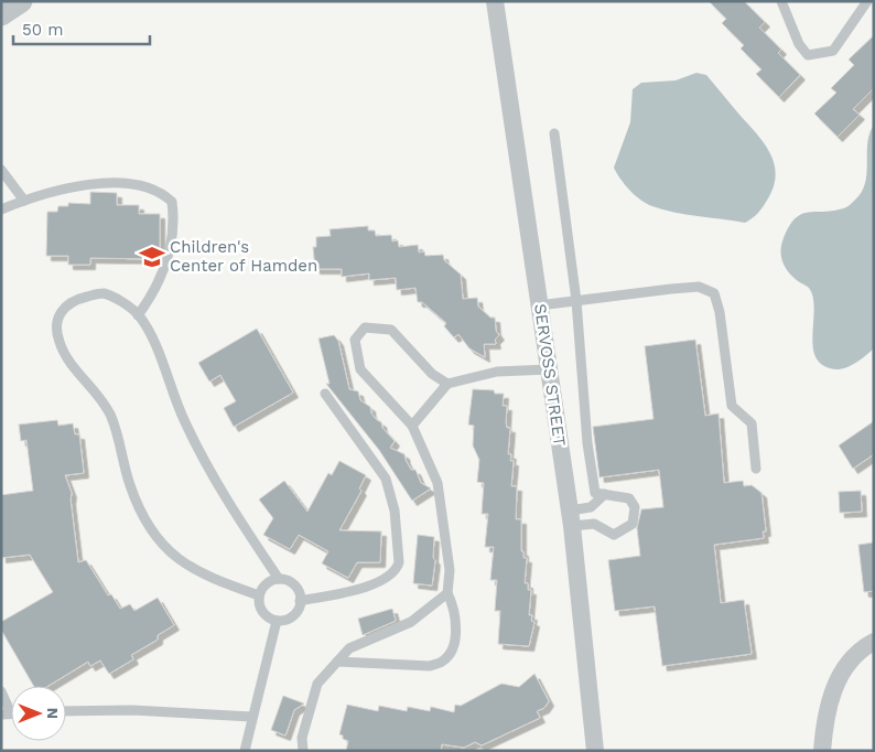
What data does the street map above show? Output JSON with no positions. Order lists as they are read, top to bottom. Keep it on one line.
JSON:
{"streets":{"street":["SERVOSS STREET"]},"places":{"school or university":["Children's Center of Hamden"]},"scale_bar":"50 m","north":"right"}
